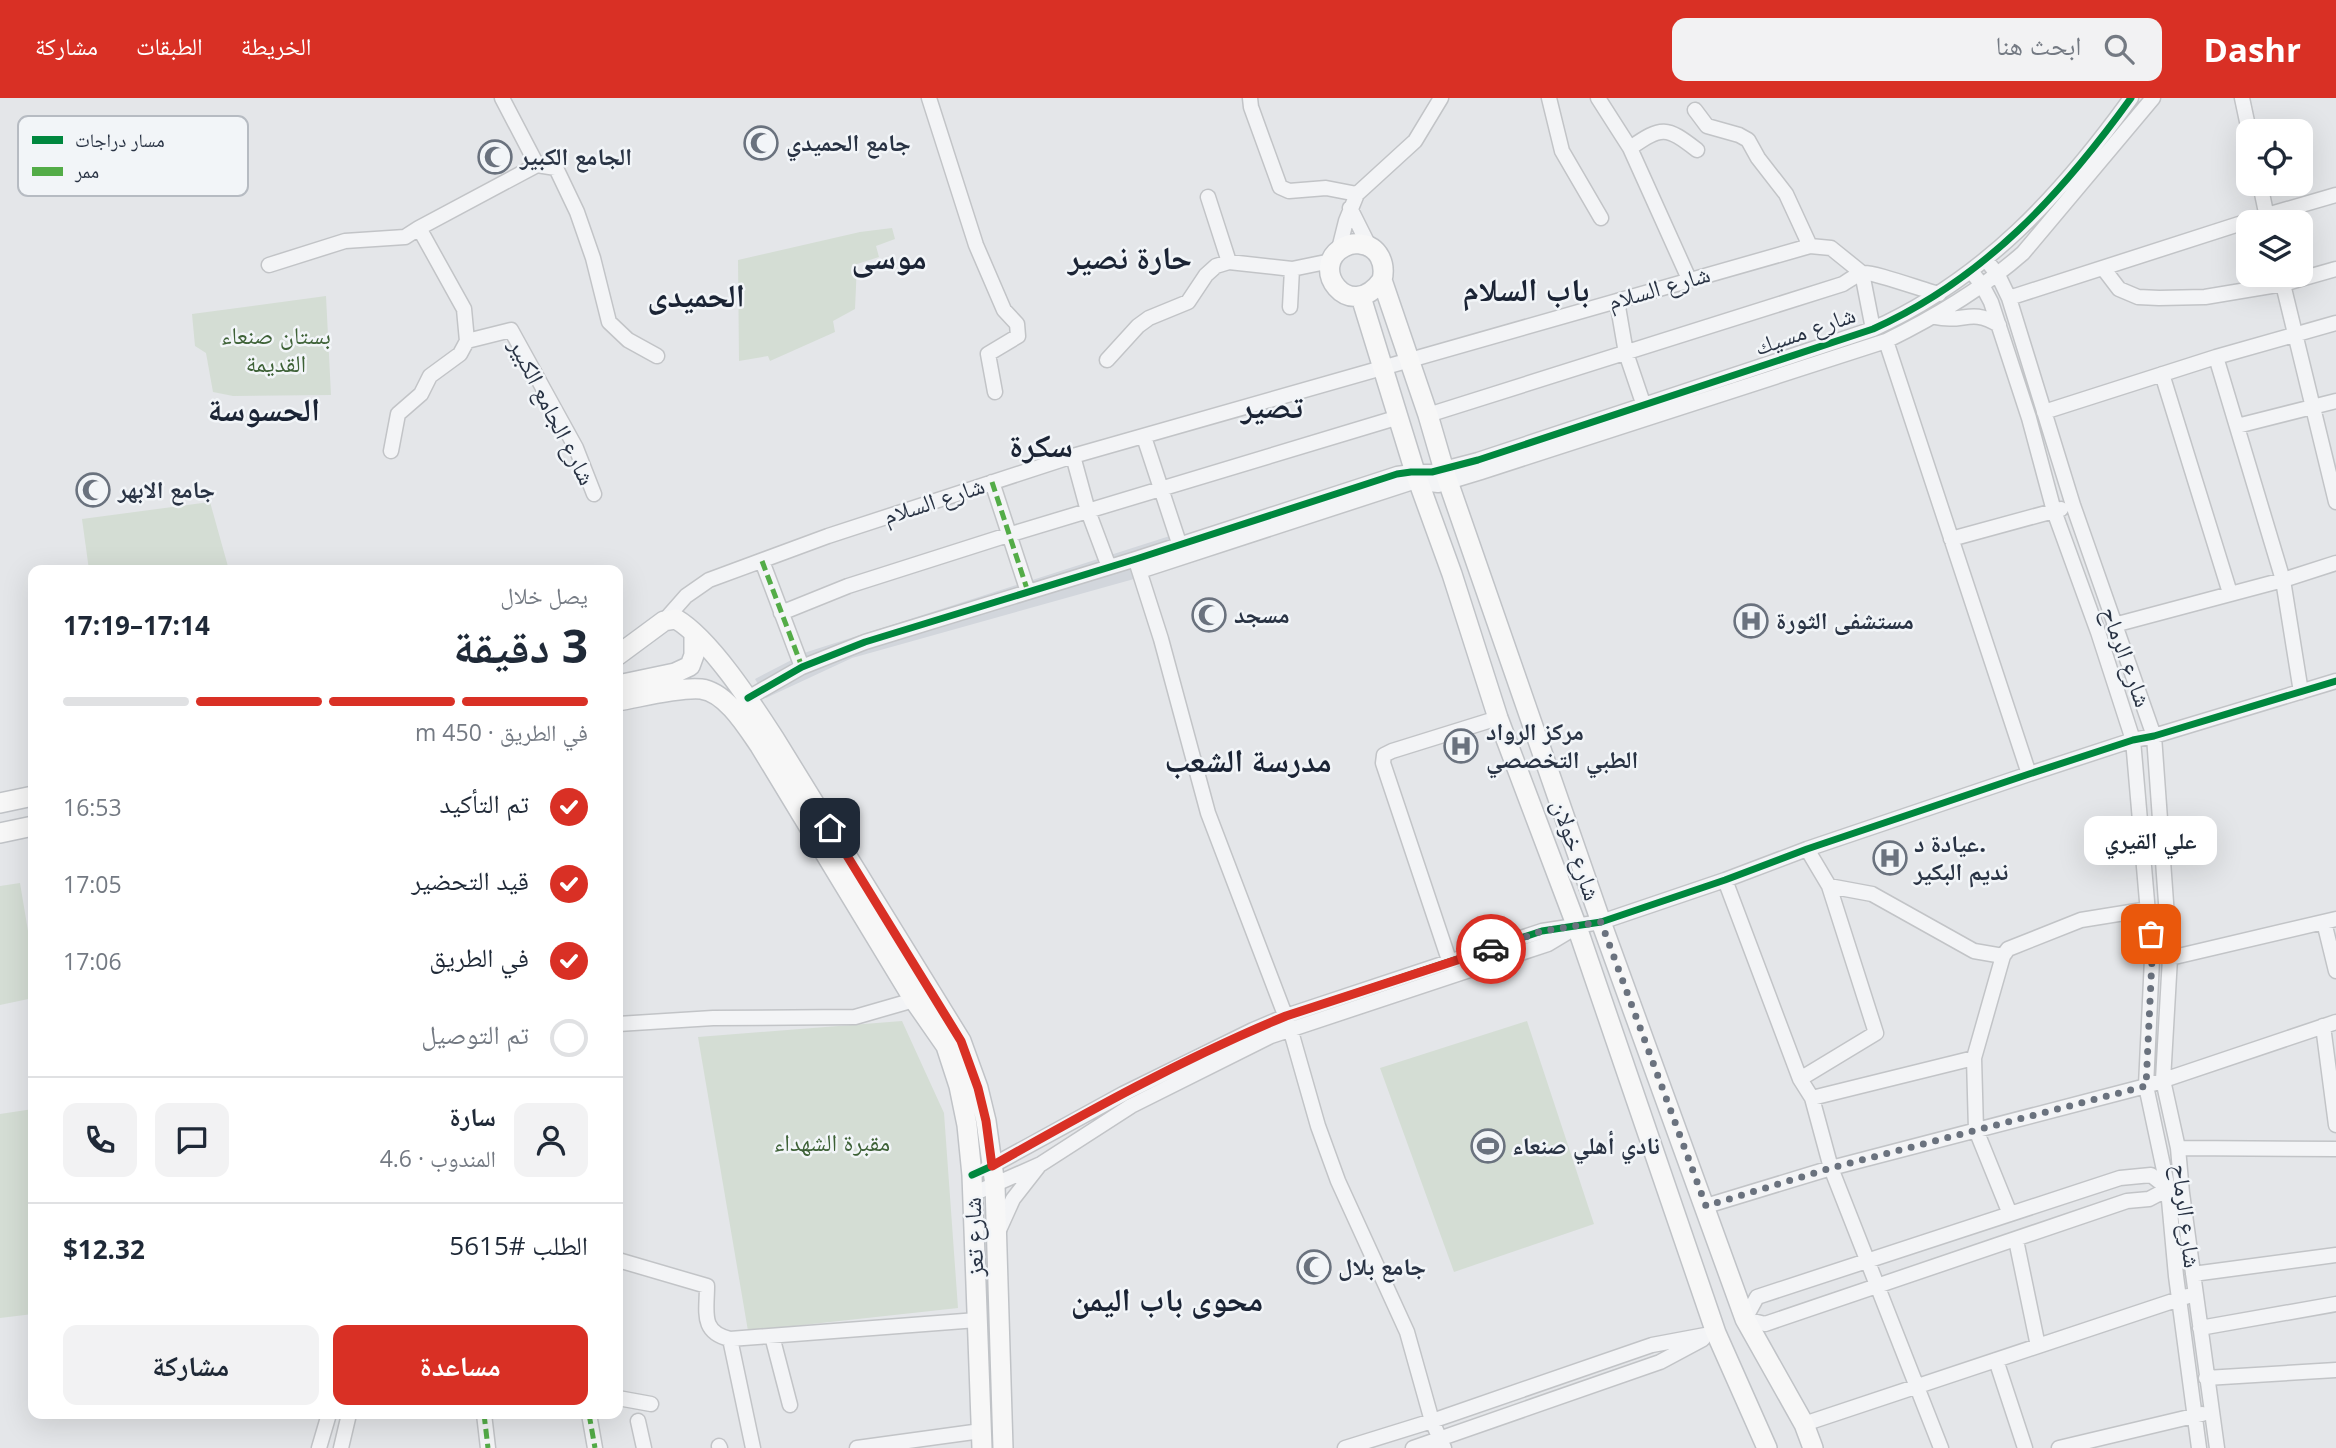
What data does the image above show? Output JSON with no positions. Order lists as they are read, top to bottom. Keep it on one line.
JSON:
{"streets":{"main road":["شارع خولان","شارع تعز"],"street":["شارع السلام","شارع مسيك","شارع الجامع الكبير","شارع الرماح"]},"crossings":[["شارع السلام","شارع خولان"],["شارع مسيك","شارع الرماح"],["شارع مسيك","شارع خولان"]],"districts":["موسى","حارة نصير","باب السلام","الحميدى","تصير","الحسوسة","سكرة","مدرسة الشعب","محوى باب اليمن"],"parks":["بستان صنعاء القديمة","مقبرة الشهداء"],"places":{"mosque":["جامع الحميدي","الجامع الكبير","جامع الابهر","مسجد","جامع بلال"],"hospital":["مستشفى الثورة","مركز الرواد الطبي التخصصي","عيادة د. نديم البكير"],"other":["علي القيري"],"sports":["نادي أهلي صنعاء"]},"legend":["مسار دراجات","ممر"],"page":{"header":"Dashr","search":"ابحث هنا","nav":["الخريطة","الطبقات","مشاركة"],"heading":["3 دقيقة","يصل خلال","17:14–17:19"],"panel":["سارة","المندوب · 4.6","الطلب #5615","$12.32"],"bar":"في الطريق · 450 m","list":[["تم التأكيد","16:53"],["قيد التحضير","17:05"],["في الطريق","17:06"],"تم التوصيل"],"bubble":"علي القيري","buttons":["مساعدة","مشاركة"]}}
